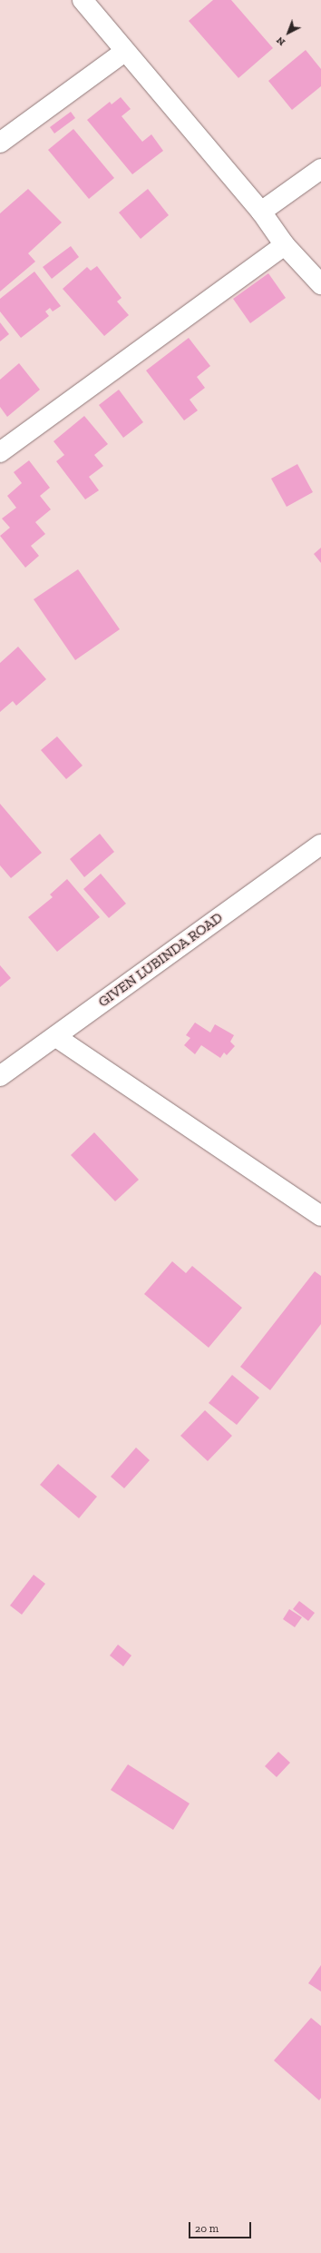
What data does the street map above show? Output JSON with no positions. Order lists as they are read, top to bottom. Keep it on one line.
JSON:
{"streets":{"street":["GIVEN LUBINDA ROAD"]},"scale_bar":"20 m","north":"bottom left"}
